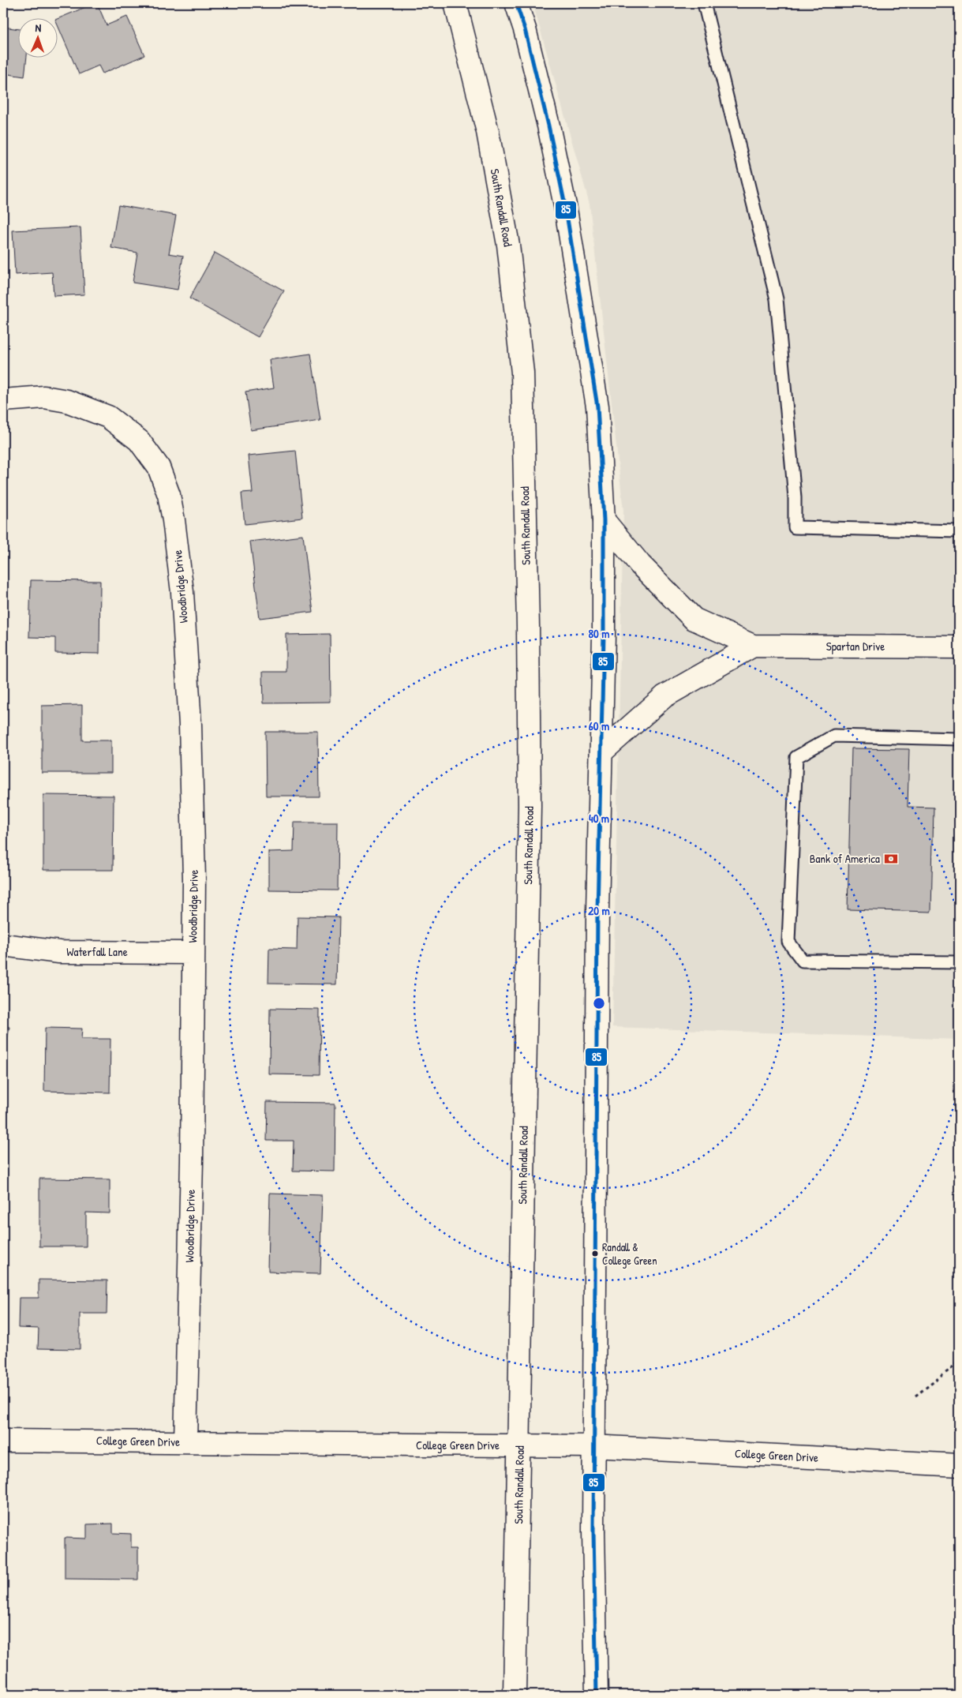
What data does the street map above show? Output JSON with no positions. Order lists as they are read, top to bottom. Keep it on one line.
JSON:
{"streets":{"main road":["South Randall Road","Woodbridge Drive","Spartan Drive","Waterfall Lane","College Green Drive"]},"crossings":[["South Randall Road","College Green Drive"],["Woodbridge Drive","Waterfall Lane"],["Woodbridge Drive","College Green Drive"]],"places":{"bank":["Bank of America"],"other":["Randall & College Green"]},"lines":["transit line 85"],"north":"top","rings":["80 m","60 m","40 m","20 m"]}
